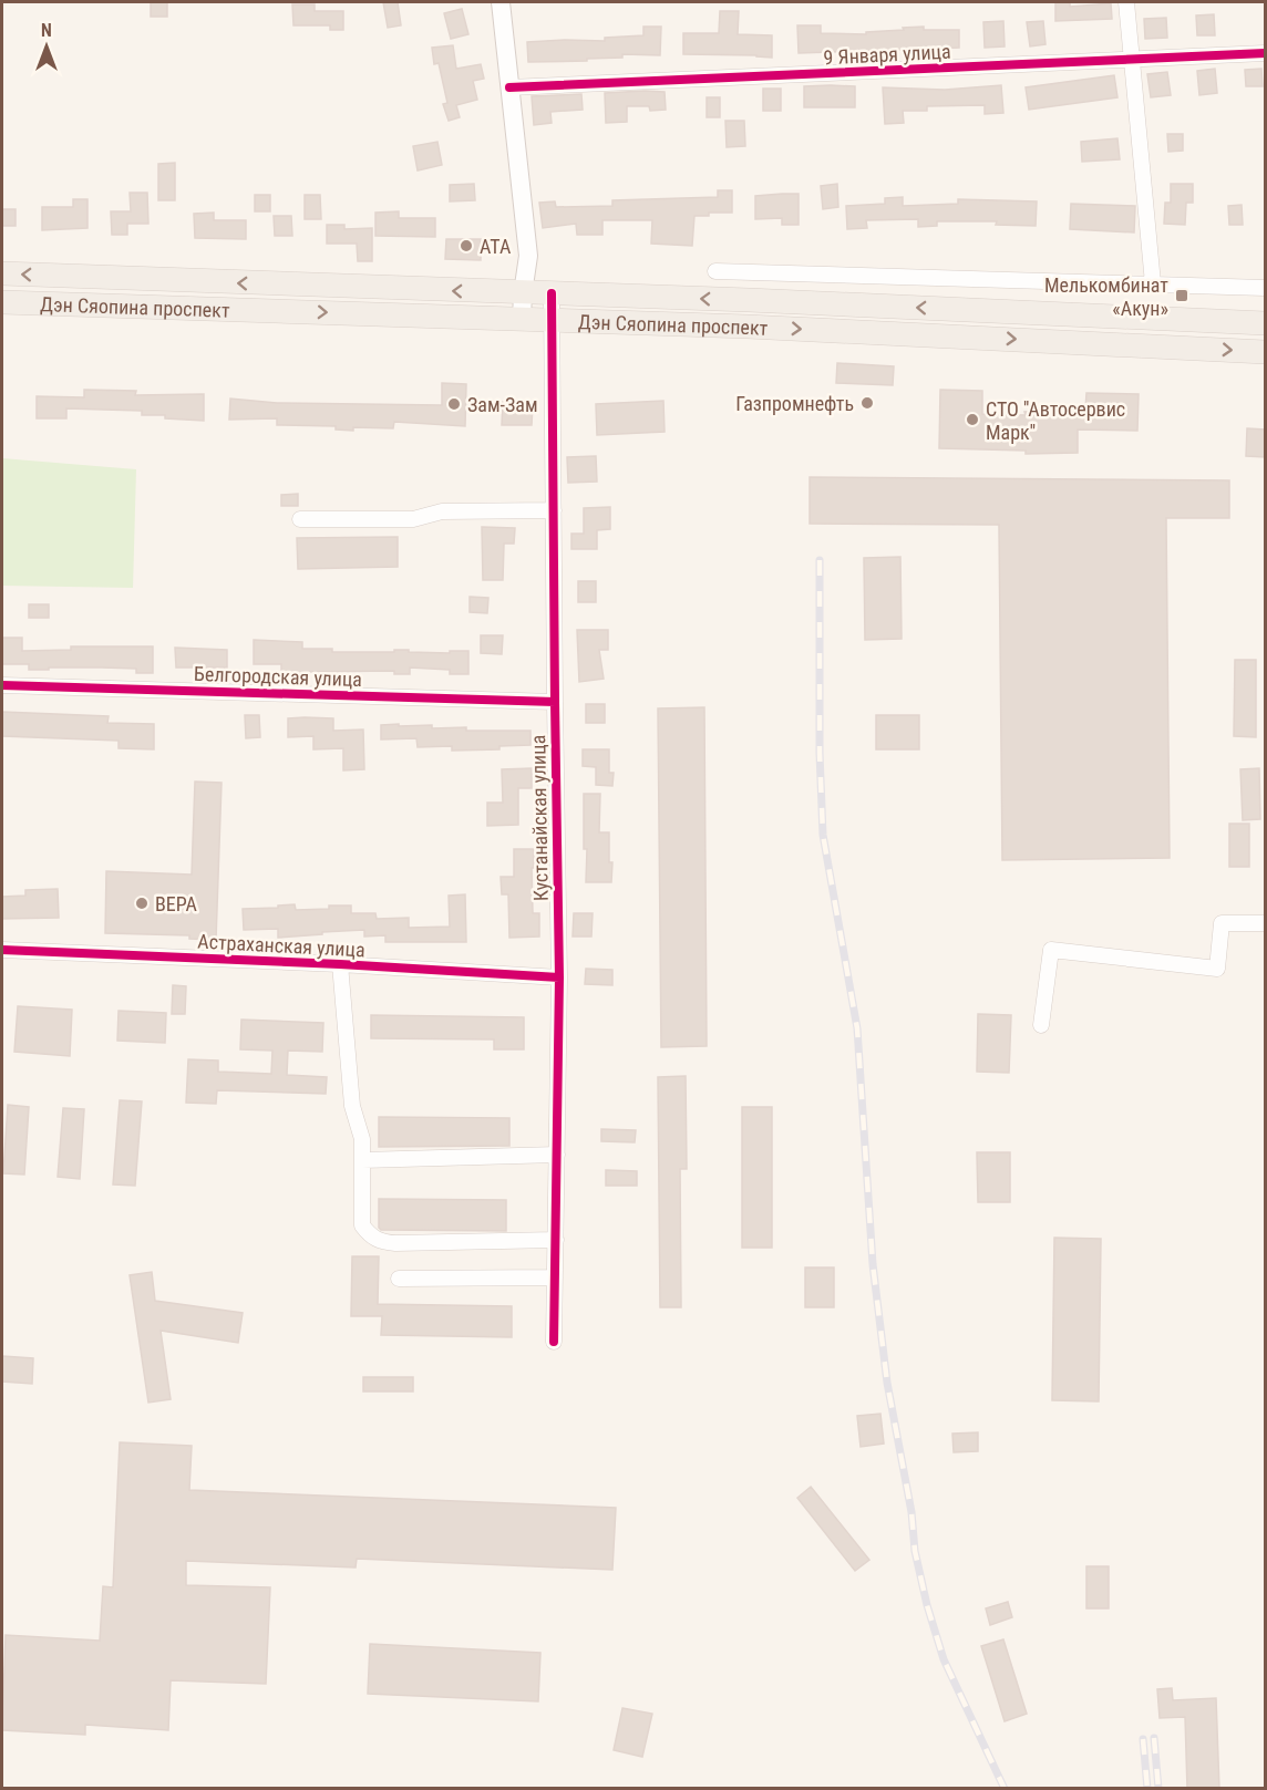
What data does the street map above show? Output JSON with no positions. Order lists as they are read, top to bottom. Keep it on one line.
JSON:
{"streets":{"main road":["Дэн Сяопина проспект"],"street":["9 Января улица","Белгородская улица","Кустанайская улица","Астраханская улица"]},"crossings":[["Дэн Сяопина проспект","Кустанайская улица"],["Белгородская улица","Кустанайская улица"],["Кустанайская улица","Астраханская улица"]],"places":{"other":["АТА","Газпромнефть","Зам-Зам","СТО ''Автосервис Марк''","ВЕРА"],"transit":["Мелькомбинат «Акун»"]},"north":"top"}
